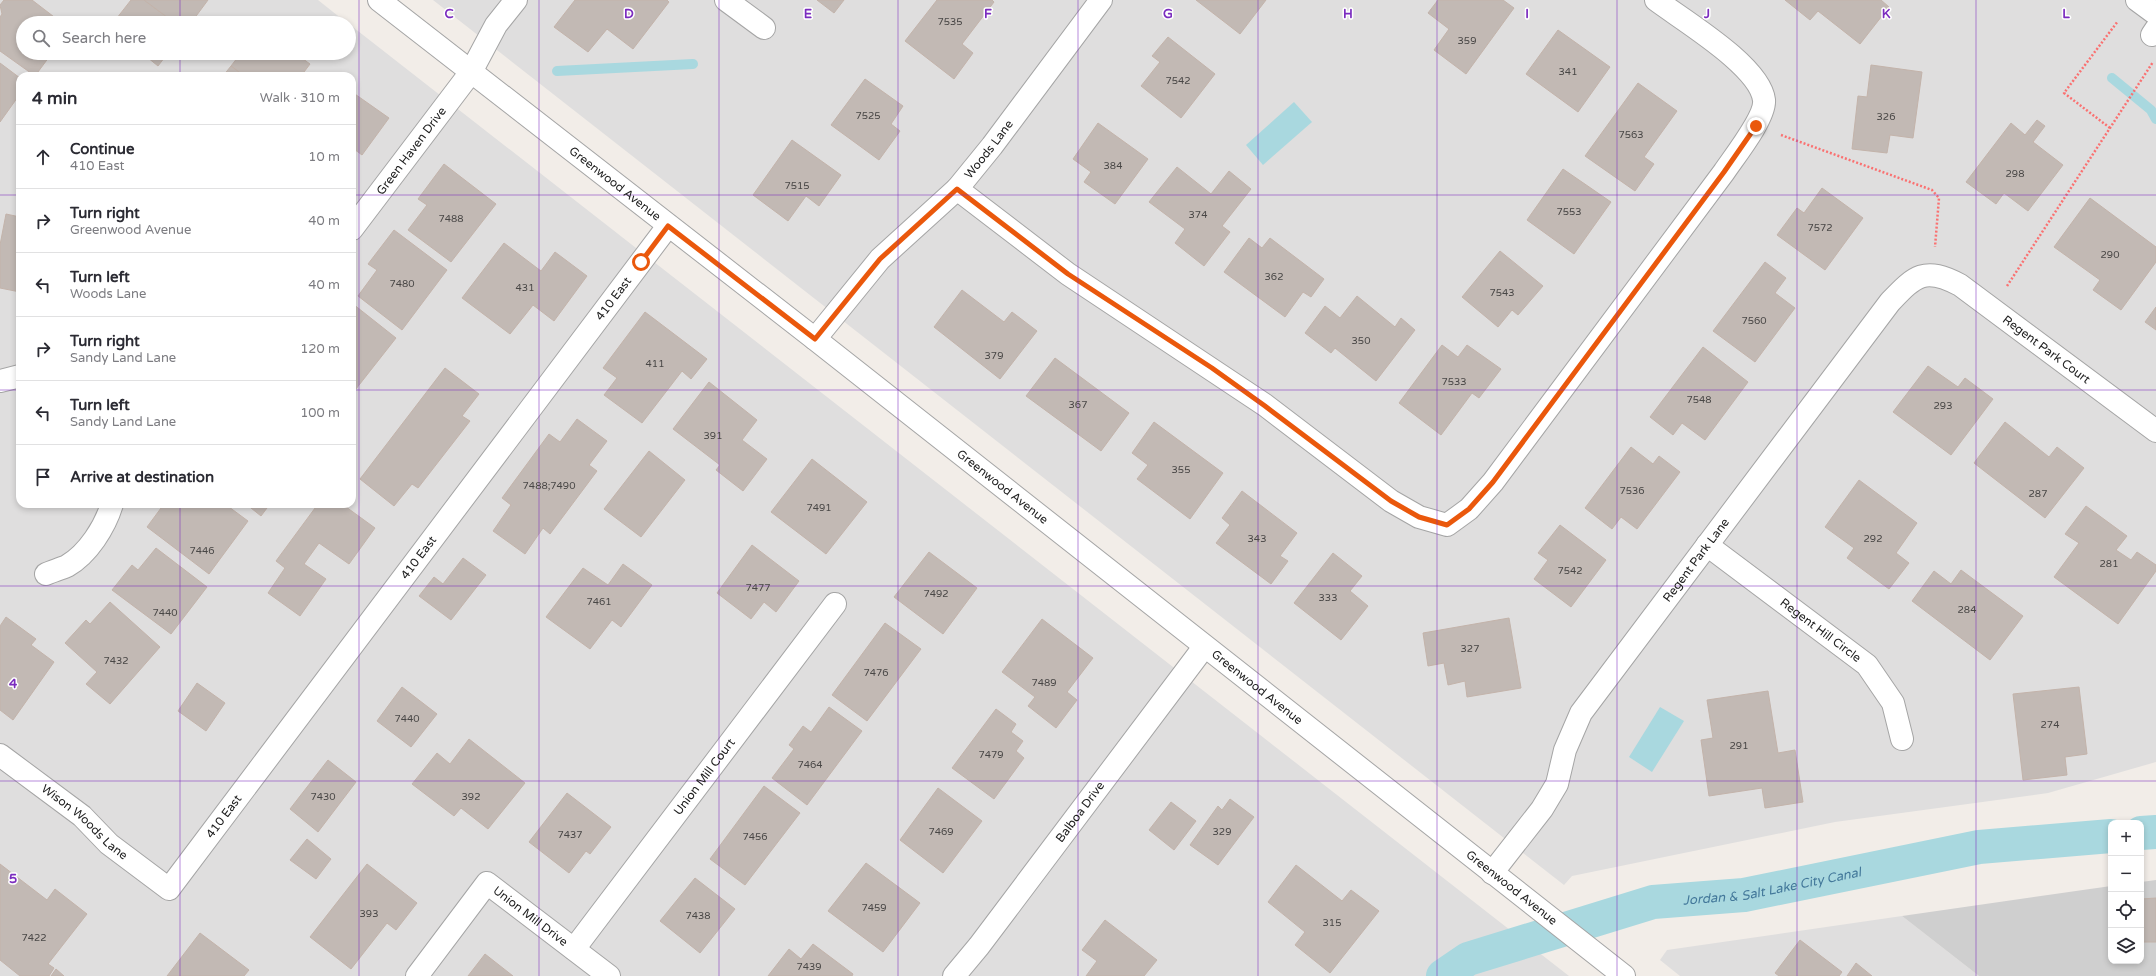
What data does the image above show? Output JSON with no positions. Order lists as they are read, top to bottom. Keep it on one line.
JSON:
{"streets":{"street":["Woods Lane","Green Haven Drive","Greenwood Avenue","410 East","Regent Park Court","Regent Park Lane","Regent Hill Circle","Union Mill Court","Balboa Drive","Wison Woods Lane","Union Mill Drive"]},"crossings":[["Woods Lane","Greenwood Avenue"],["Green Haven Drive","Greenwood Avenue"],["Greenwood Avenue","410 East"],["Greenwood Avenue","Regent Park Lane"],["Greenwood Avenue","Balboa Drive"],["410 East","Wison Woods Lane"],["Regent Park Court","Regent Park Lane"],["Regent Park Lane","Regent Hill Circle"],["Union Mill Court","Union Mill Drive"]],"water":["Jordan & Salt Lake City Canal"],"house_numbers":["7535","359","341","7542","7525","326","7563","384","298","7515","7553","374","7488","7572","290","362","7480","431","7543","7560","350","379","411","7533","7548","367","293","391","355","7488;7490","7536","287","7491","343","292","7446","281","7542","7477","7492","333","7461","284","7440","327","7432","7476","7489","7440","274","291","7479","7464","7430","392","7469","329","7437","7456","7459","393","7438","315","7422","7439"],"page":{"search":"Search here","heading":["4 min","Walk · 310 m"],"list":[["Continue","410 East","10 m"],["Turn right","Greenwood Avenue","40 m"],["Turn left","Woods Lane","40 m"],["Turn right","Sandy Land Lane","120 m"],["Turn left","Sandy Land Lane","100 m"],"Arrive at destination"],"map_buttons":["+","−"]},"grid":{"columns":["C","D","E","F","G","H","I","J","K","L"],"rows":["4","5"]}}
